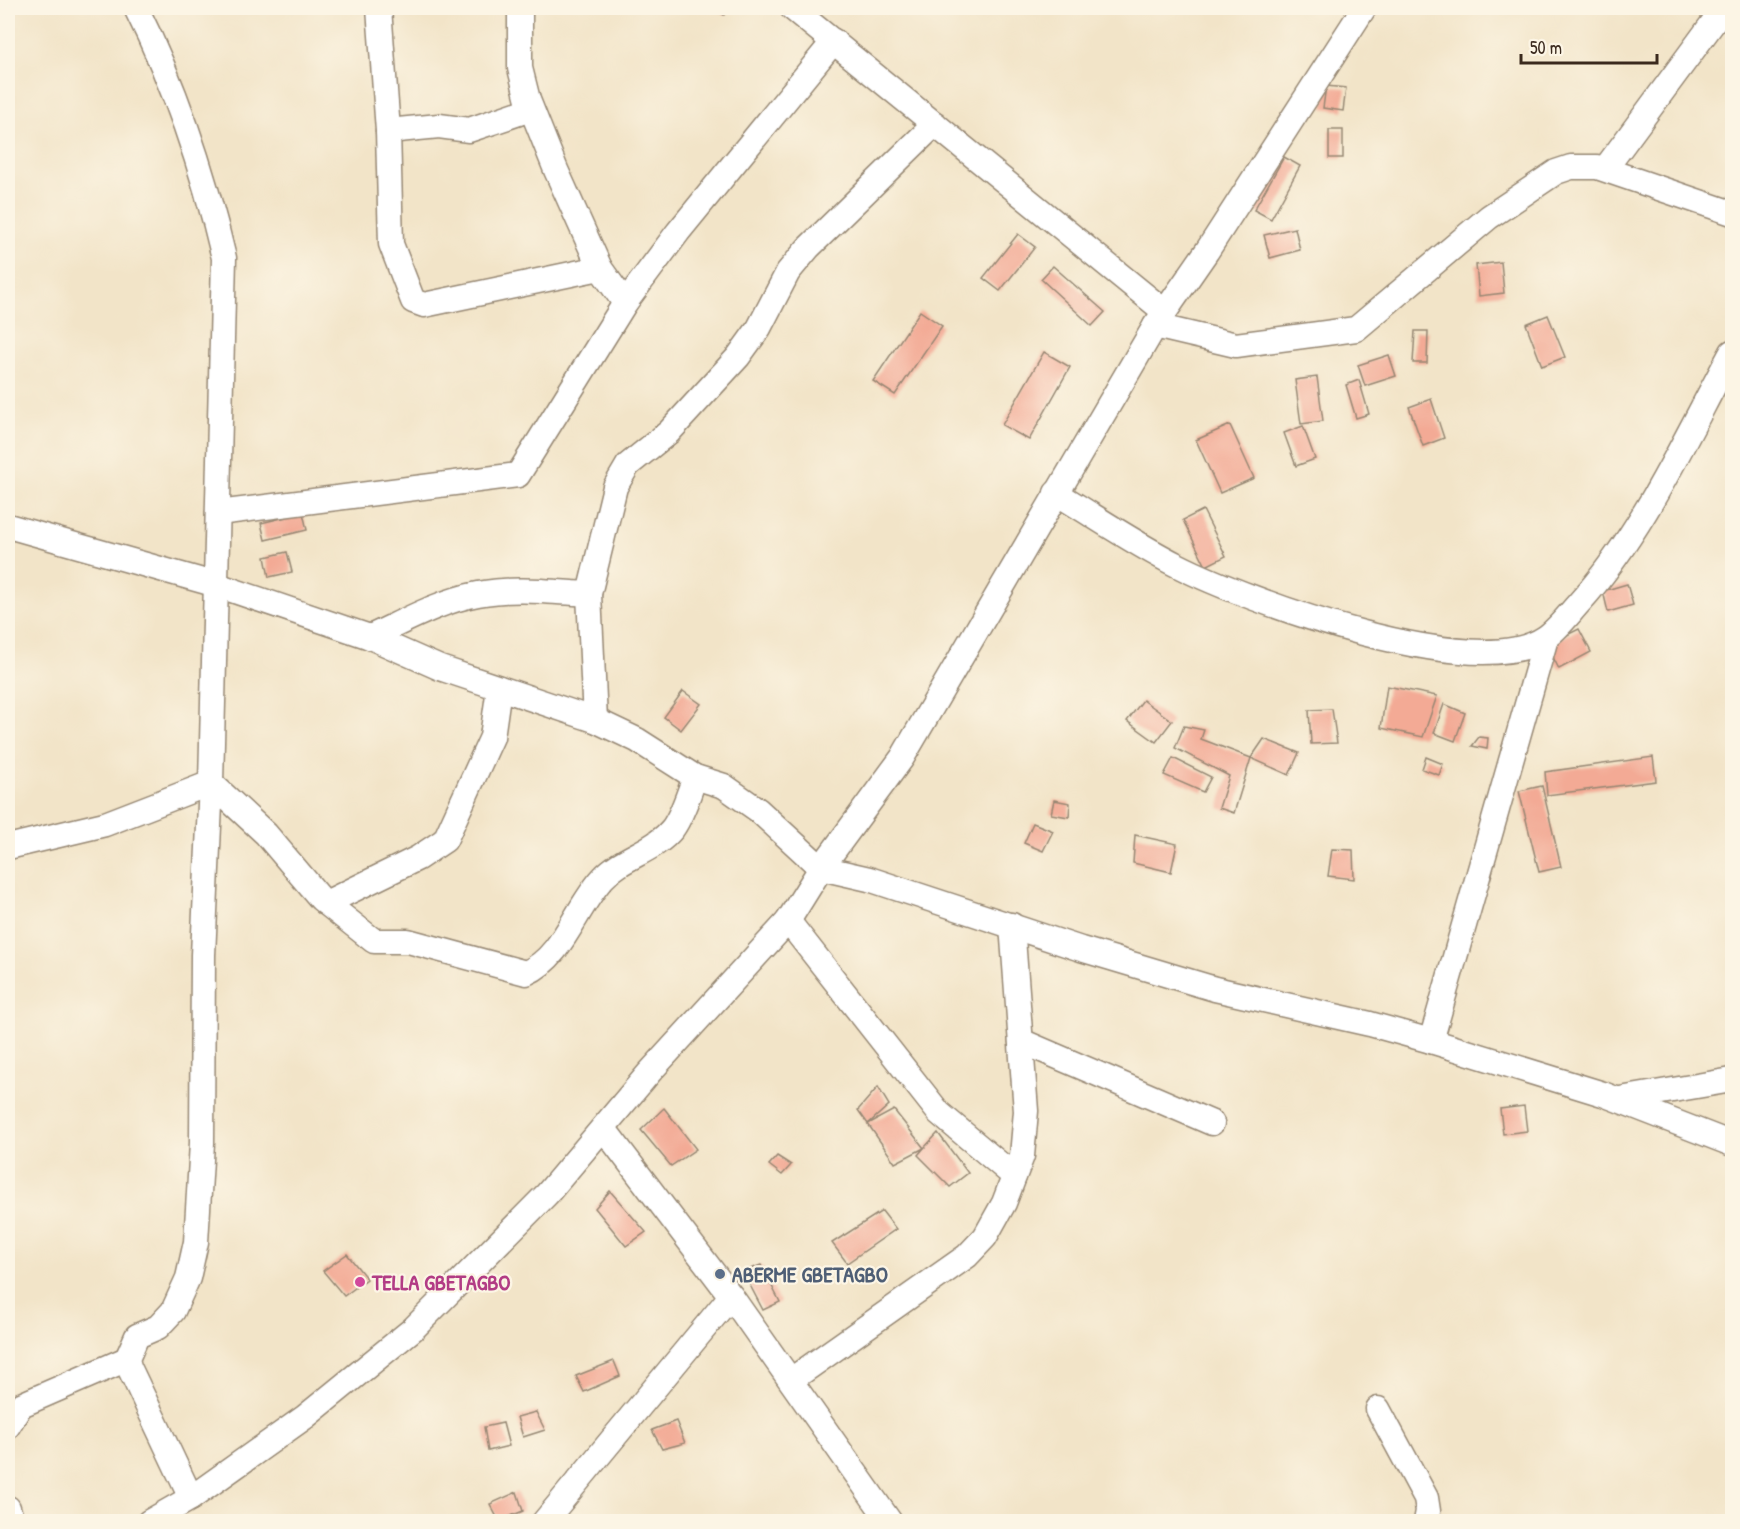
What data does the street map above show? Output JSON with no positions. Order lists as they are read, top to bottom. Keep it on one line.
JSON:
{"places":["ABERME GBETAGBO","TELLA GBETAGBO"],"scale_bar":"50 m"}
